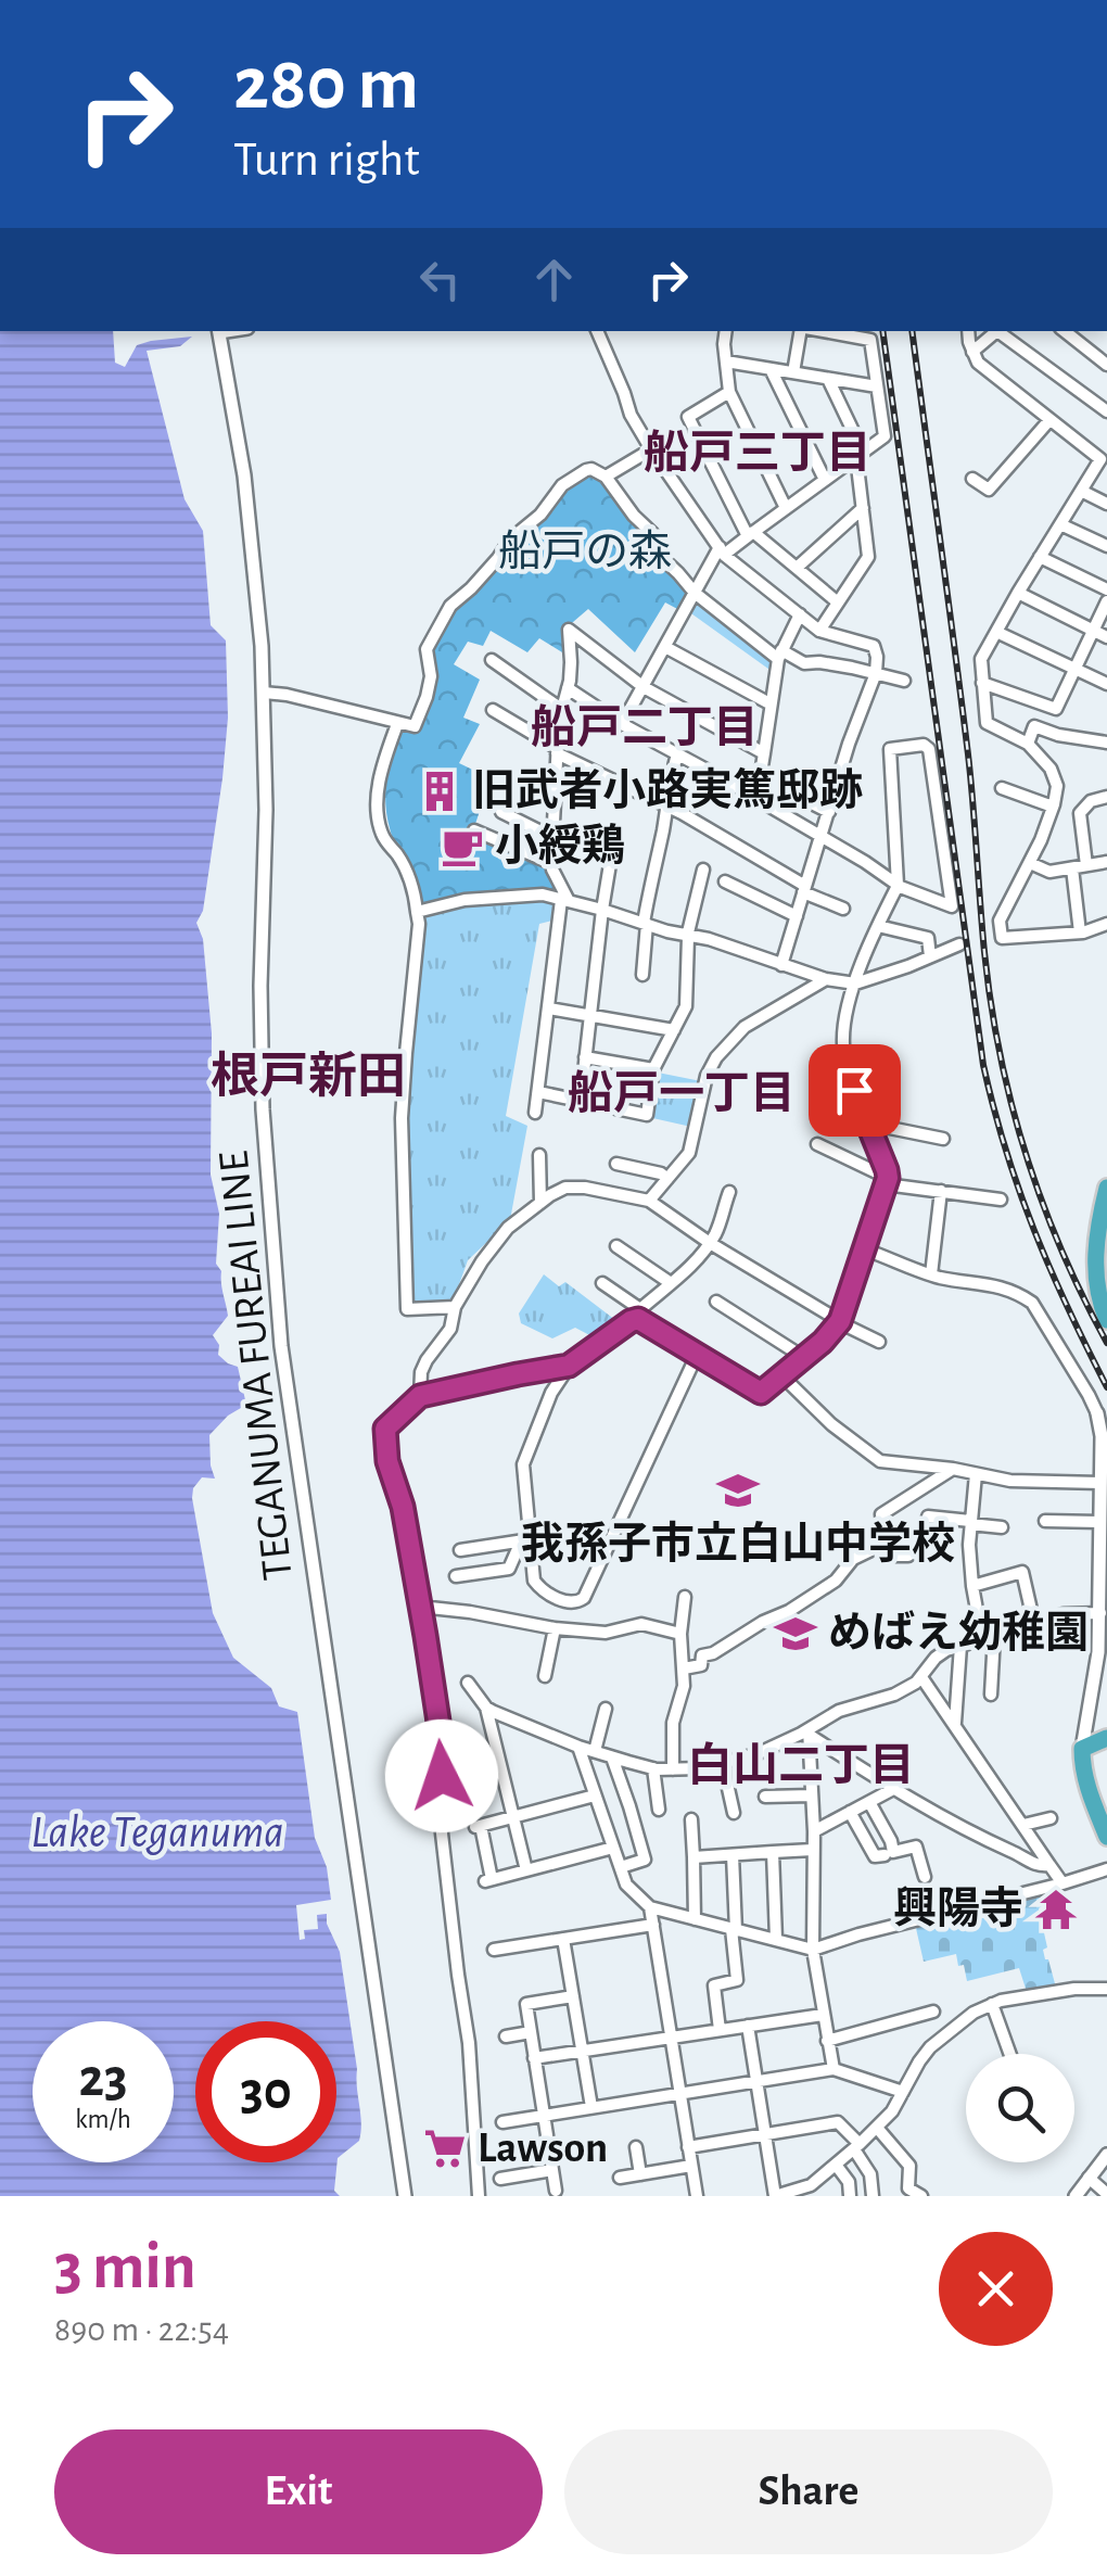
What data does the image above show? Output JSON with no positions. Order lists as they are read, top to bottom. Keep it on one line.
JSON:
{"streets":{"street":["TEGANUMA FUREAI LINE"]},"districts":["船戸三丁目","船戸二丁目","根戸新田","船戸一丁目","白山二丁目"],"water":["Lake Teganuma"],"parks":["船戸の森"],"places":{"building":["旧武者小路実篤邸跡"],"cafe":["小綬鶏"],"school or university":["我孫子市立白山中学校","めばえ幼稚園"],"temple":["興陽寺"],"supermarket":["Lawson"]},"page":{"turn":["280 m","Turn right"],"speed":"23 km/h","limit":"30","heading":["3 min","890 m · 22:54"],"buttons":["Exit","Share"]}}
